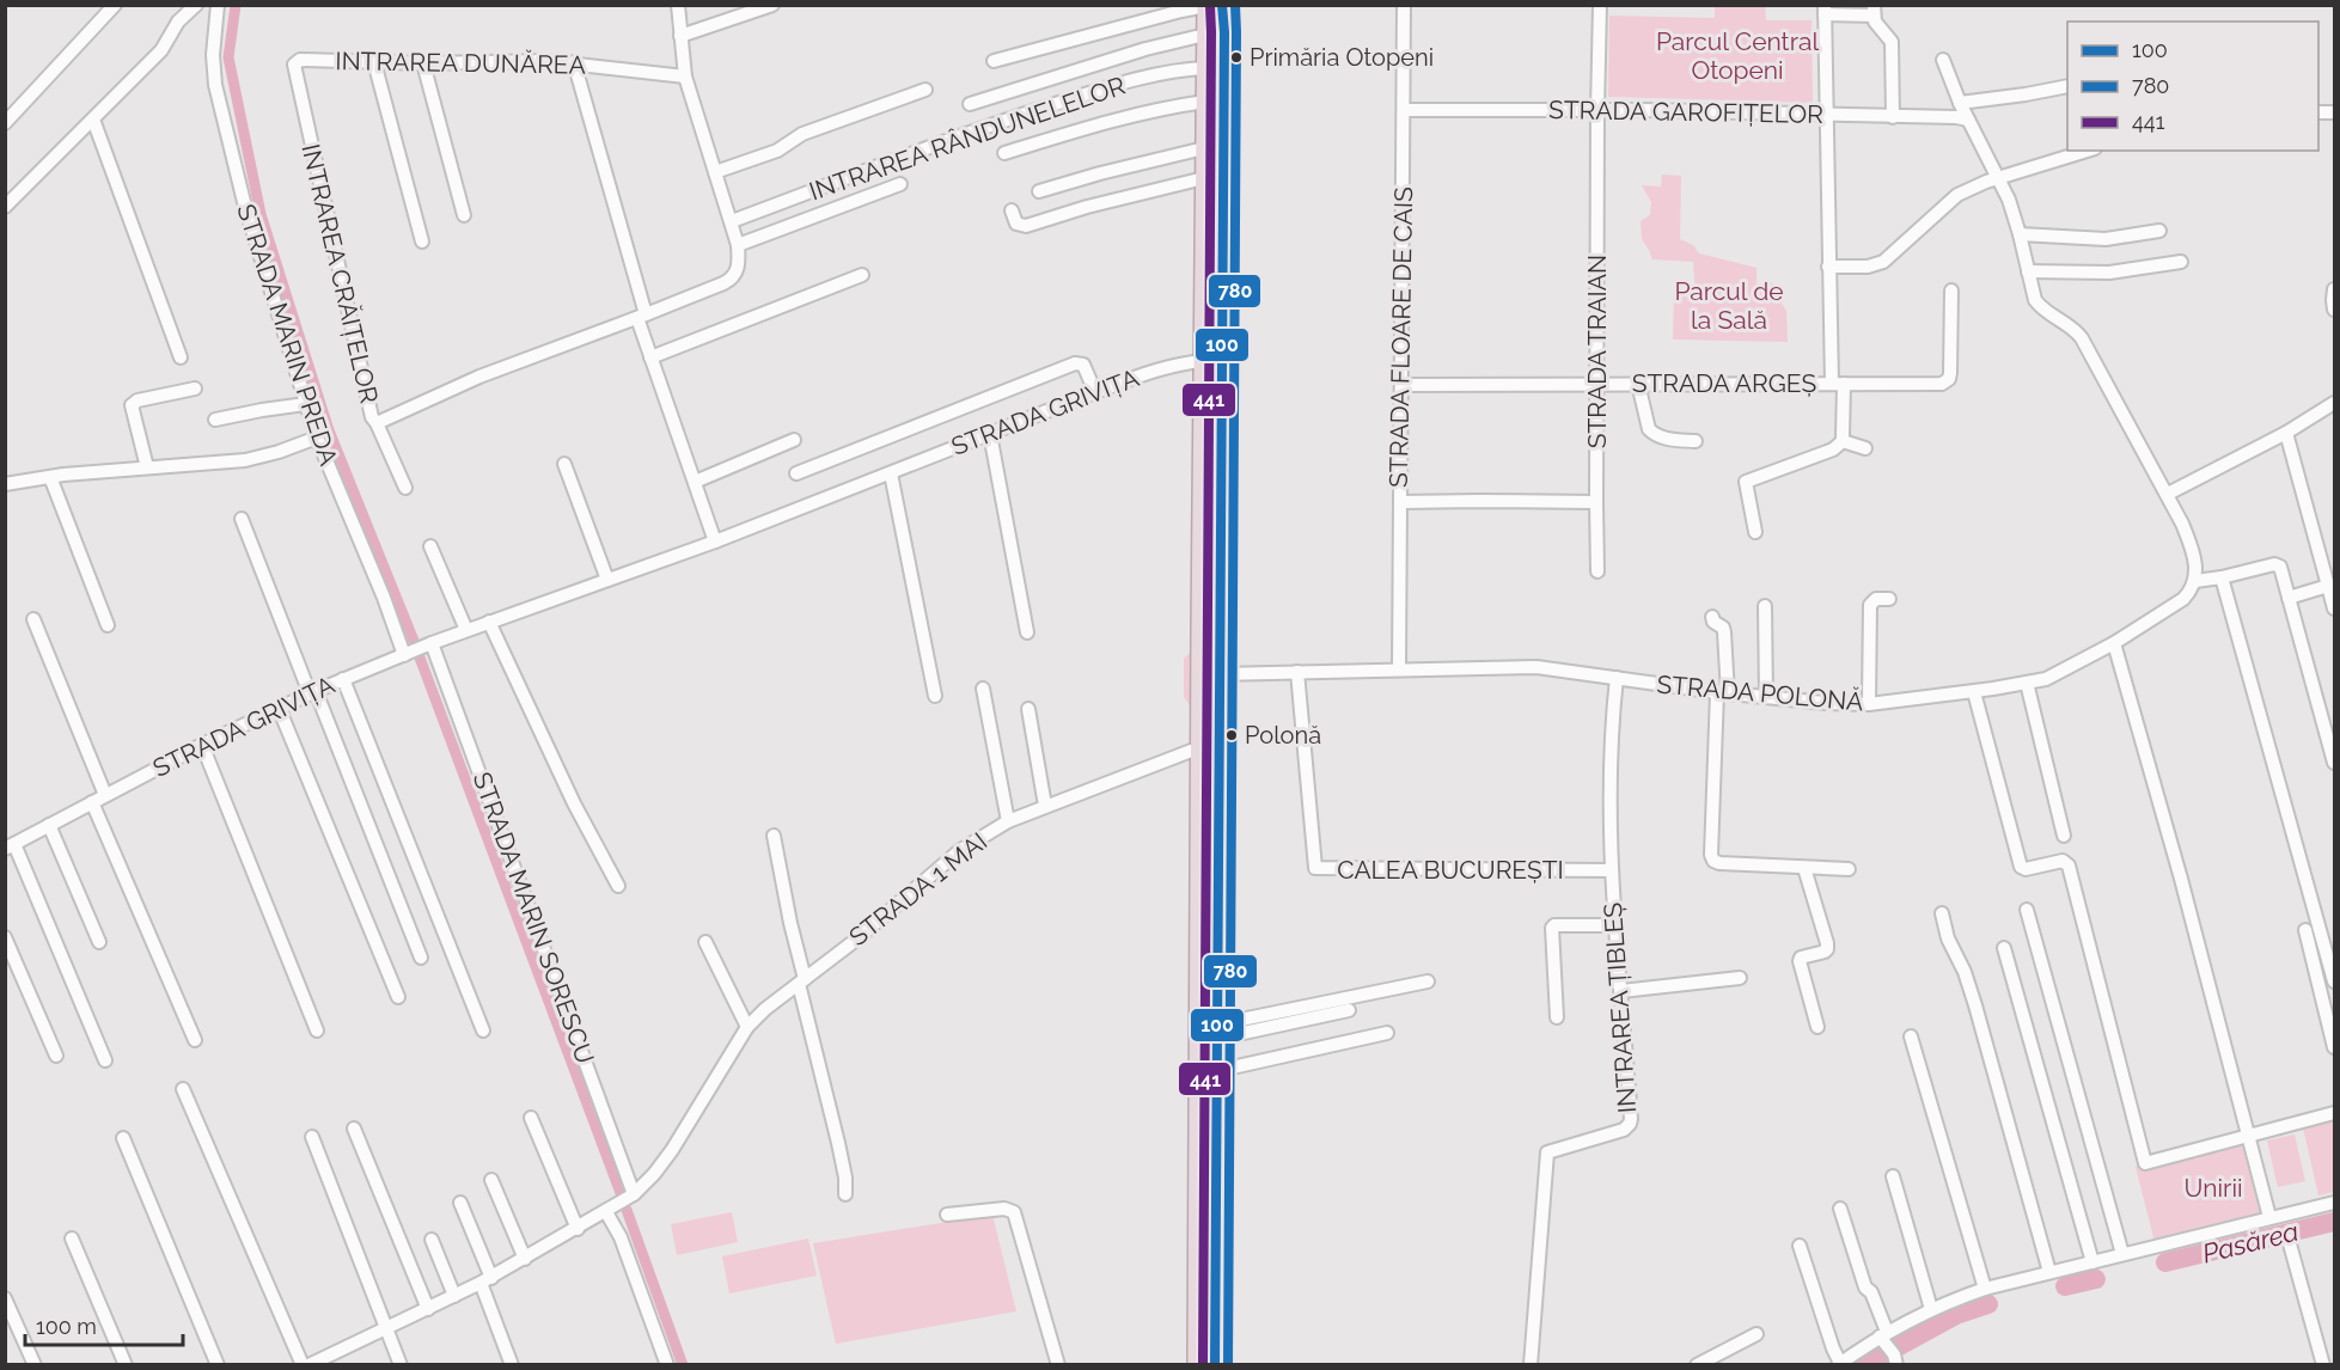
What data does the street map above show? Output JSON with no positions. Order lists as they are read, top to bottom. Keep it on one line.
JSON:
{"streets":{"street":["INTRAREA DUNĂREA","STRADA GAROFIȚELOR","INTRAREA RÂNDUNELELOR","INTRAREA CRĂIȚELOR","STRADA MARIN PREDA","STRADA FLOARE DE CAIS","STRADA TRAIAN","STRADA ARGEȘ","STRADA GRIVIȚA","STRADA POLONĂ","CALEA BUCUREȘTI","STRADA 1 MAI","STRADA MARIN SORESCU","INTRAREA ȚIBLEȘ"]},"crossings":[["INTRAREA DUNĂREA","INTRAREA CRĂIȚELOR"],["STRADA GAROFIȚELOR","STRADA FLOARE DE CAIS"],["STRADA GAROFIȚELOR","STRADA TRAIAN"],["STRADA GAROFIȚELOR","STRADA ARGEȘ"],["STRADA MARIN PREDA","STRADA GRIVIȚA"],["STRADA FLOARE DE CAIS","STRADA ARGEȘ"],["STRADA FLOARE DE CAIS","STRADA POLONĂ"],["STRADA TRAIAN","STRADA ARGEȘ"],["STRADA GRIVIȚA","STRADA MARIN SORESCU"],["STRADA POLONĂ","CALEA BUCUREȘTI"],["STRADA POLONĂ","INTRAREA ȚIBLEȘ"],["CALEA BUCUREȘTI","INTRAREA ȚIBLEȘ"],["STRADA 1 MAI","STRADA MARIN SORESCU"]],"water":["Pasărea"],"parks":["Parcul Central Otopeni","Parcul de la Sală","Unirii"],"places":["Primăria Otopeni","Polonă"],"lines":["transit line 100","transit line 780","transit line 441"],"legend":["100","780","441"],"scale_bar":"100 m"}
